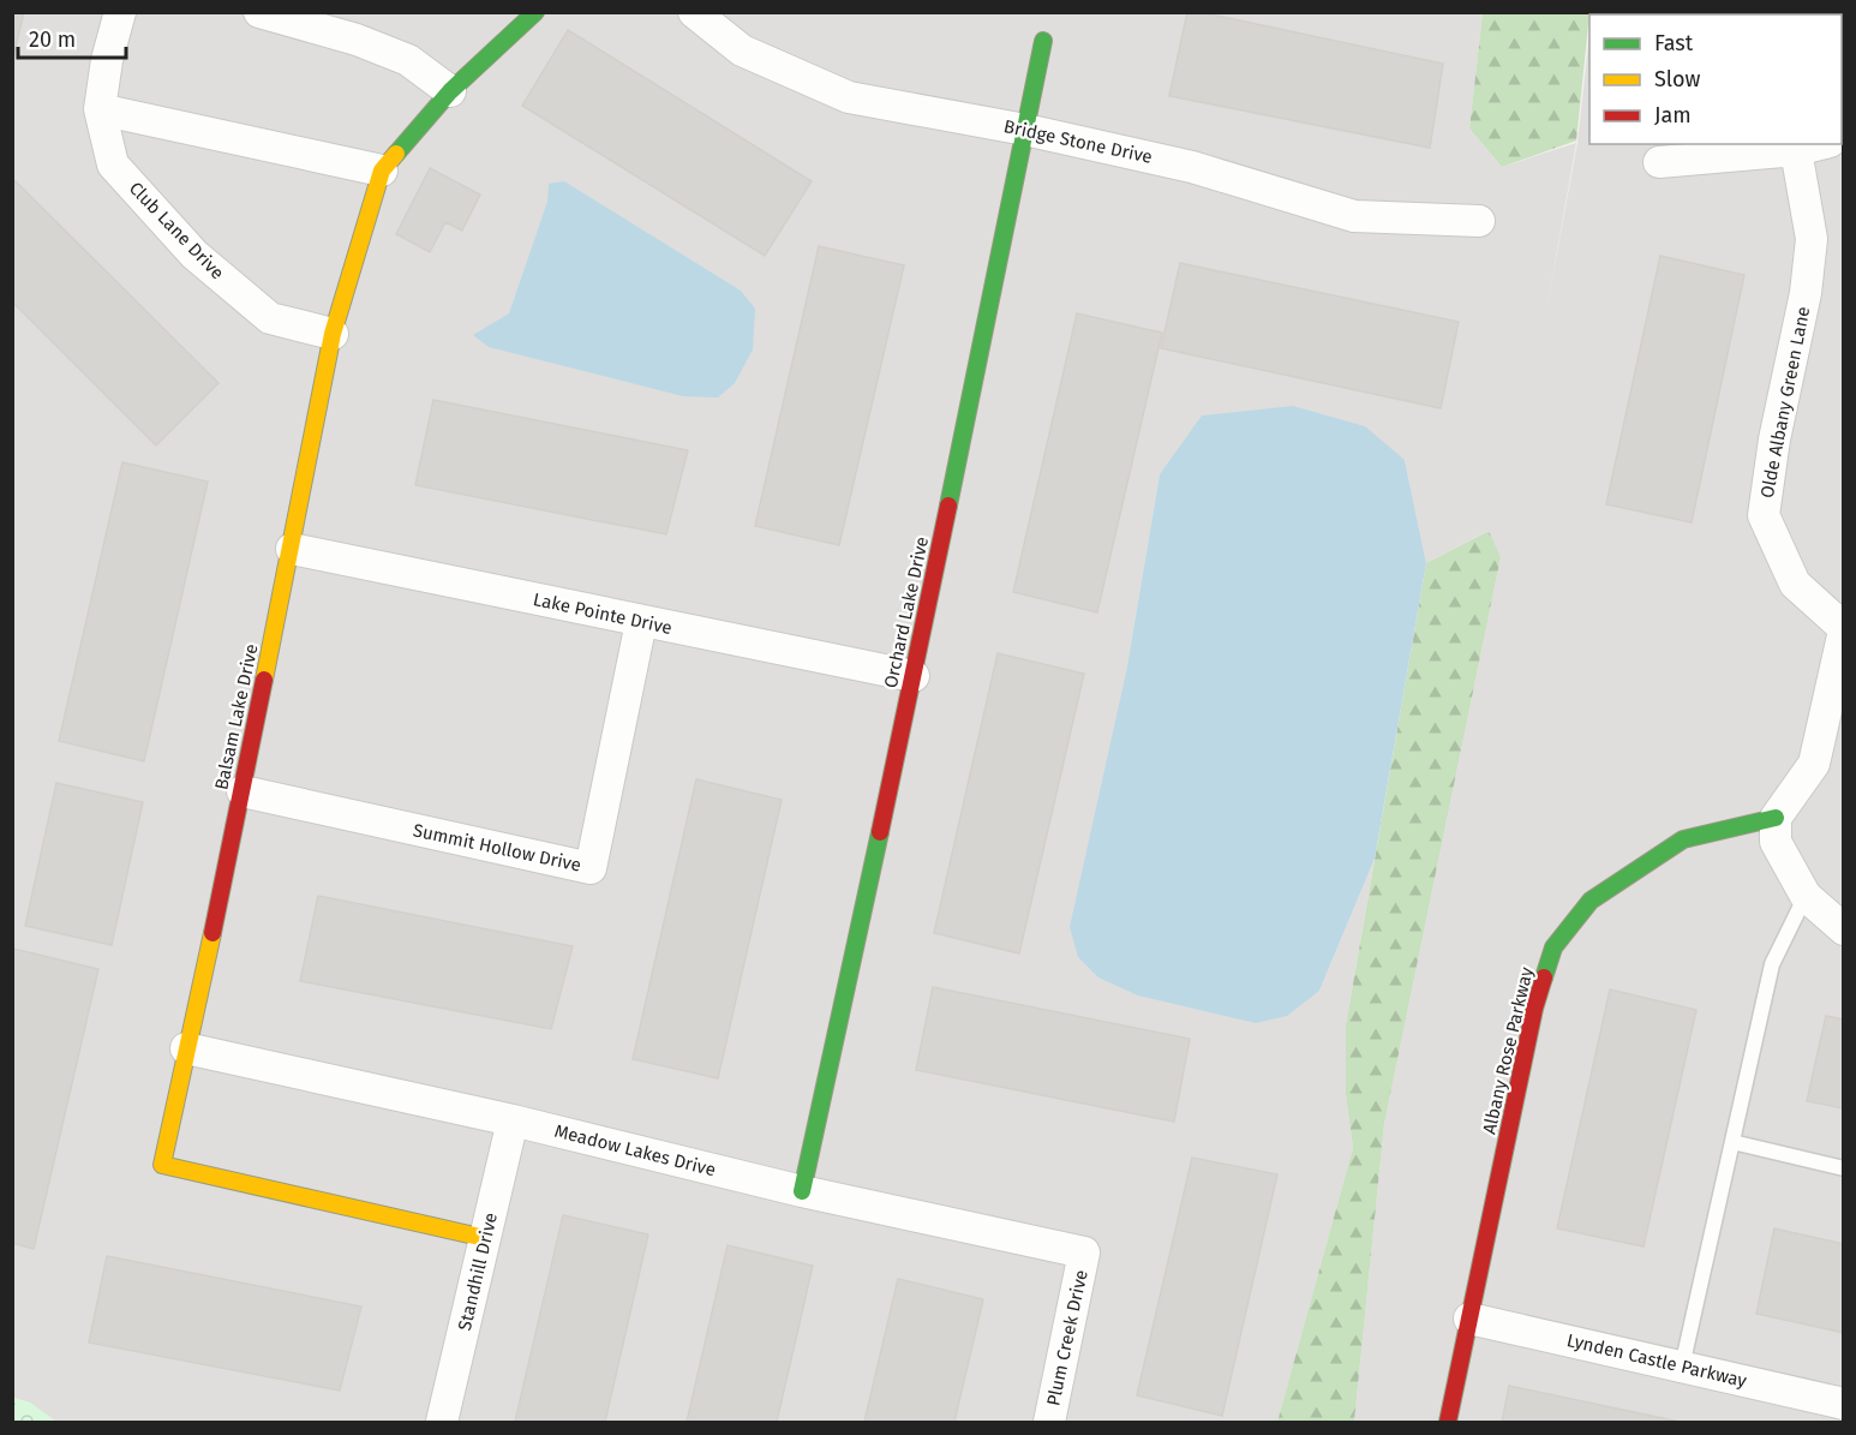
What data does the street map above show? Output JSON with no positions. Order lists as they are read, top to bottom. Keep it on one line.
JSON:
{"streets":{"street":["Bridge Stone Drive","Club Lane Drive","Olde Albany Green Lane","Orchard Lake Drive","Lake Pointe Drive","Balsam Lake Drive","Summit Hollow Drive","Albany Rose Parkway","Meadow Lakes Drive","Standhill Drive","Plum Creek Drive","Lynden Castle Parkway"]},"crossings":[["Bridge Stone Drive","Orchard Lake Drive"],["Club Lane Drive","Balsam Lake Drive"],["Orchard Lake Drive","Lake Pointe Drive"],["Orchard Lake Drive","Meadow Lakes Drive"],["Lake Pointe Drive","Balsam Lake Drive"],["Lake Pointe Drive","Summit Hollow Drive"],["Balsam Lake Drive","Summit Hollow Drive"],["Balsam Lake Drive","Meadow Lakes Drive"],["Balsam Lake Drive","Standhill Drive"],["Albany Rose Parkway","Lynden Castle Parkway"],["Meadow Lakes Drive","Standhill Drive"],["Meadow Lakes Drive","Plum Creek Drive"]],"legend":["Fast","Slow","Jam"],"scale_bar":"20 m"}
